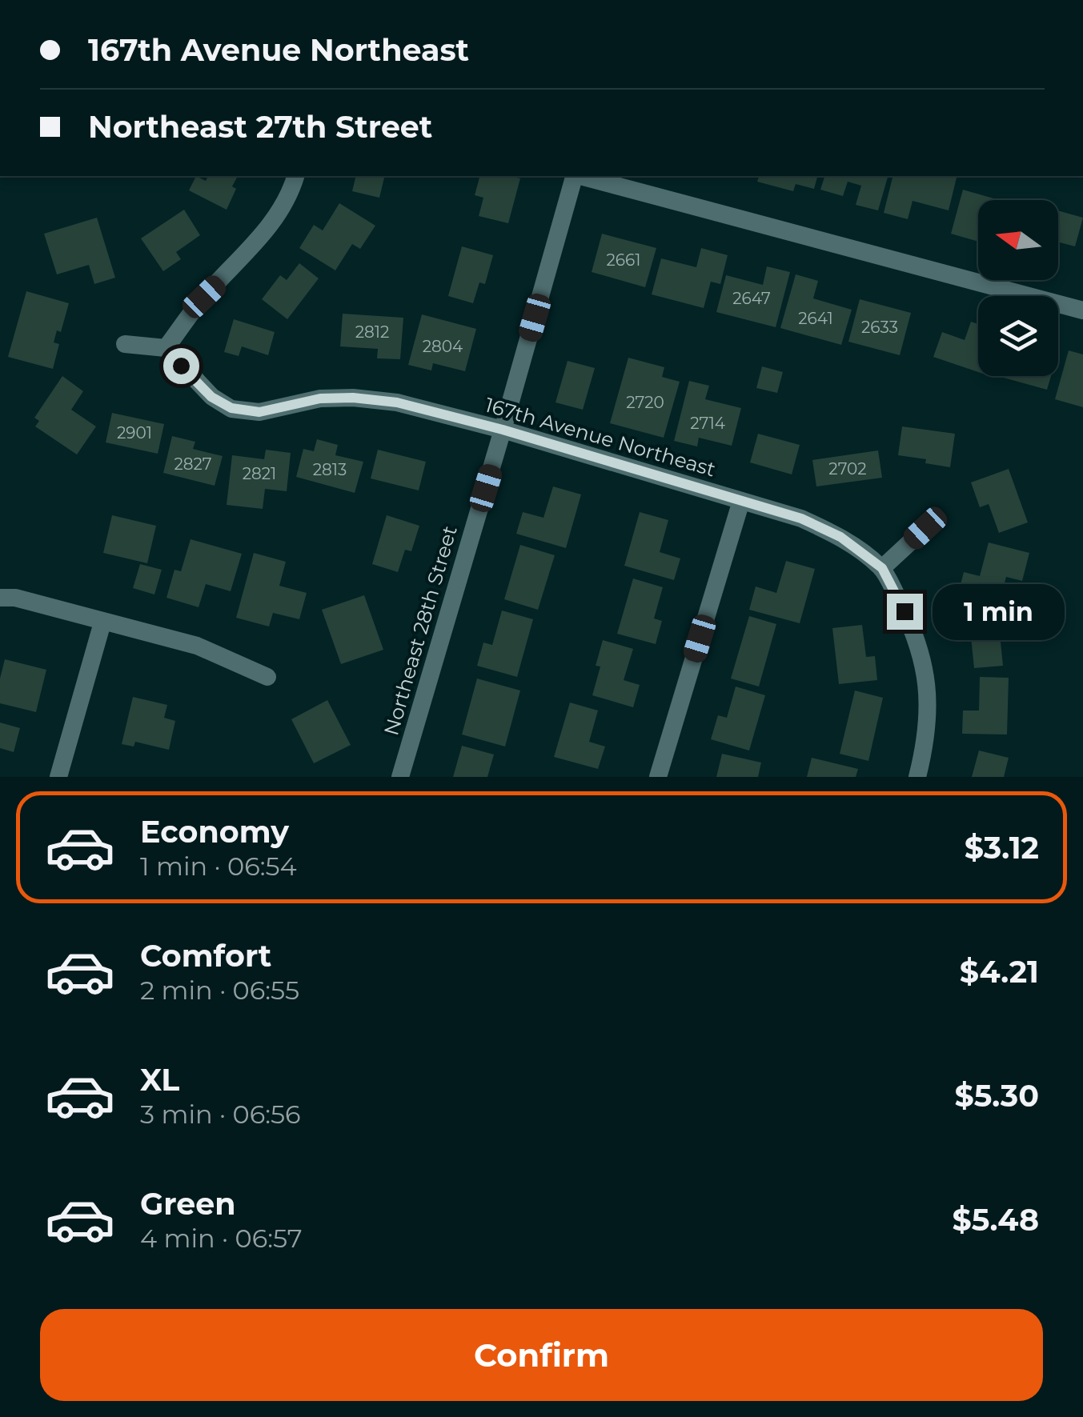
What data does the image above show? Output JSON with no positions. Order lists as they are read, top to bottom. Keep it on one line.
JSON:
{"streets":{"street":["167th Avenue Northeast","Northeast 28th Street"]},"crossings":[["167th Avenue Northeast","Northeast 28th Street"]],"house_numbers":["2661","2647","2641","2633","2812","2804","2720","2714","2901","2827","2702","2813","2821"],"north":"left","page":{"banner":["167th Avenue Northeast","Northeast 27th Street"],"bubble":"1 min","list":[{"name":"Economy","note":"1 min · 06:54","value":"$3.12"},{"name":"Comfort","note":"2 min · 06:55","value":"$4.21"},{"name":"XL","note":"3 min · 06:56","value":"$5.30"},{"name":"Green","note":"4 min · 06:57","value":"$5.48"}],"buttons":"Confirm"}}
